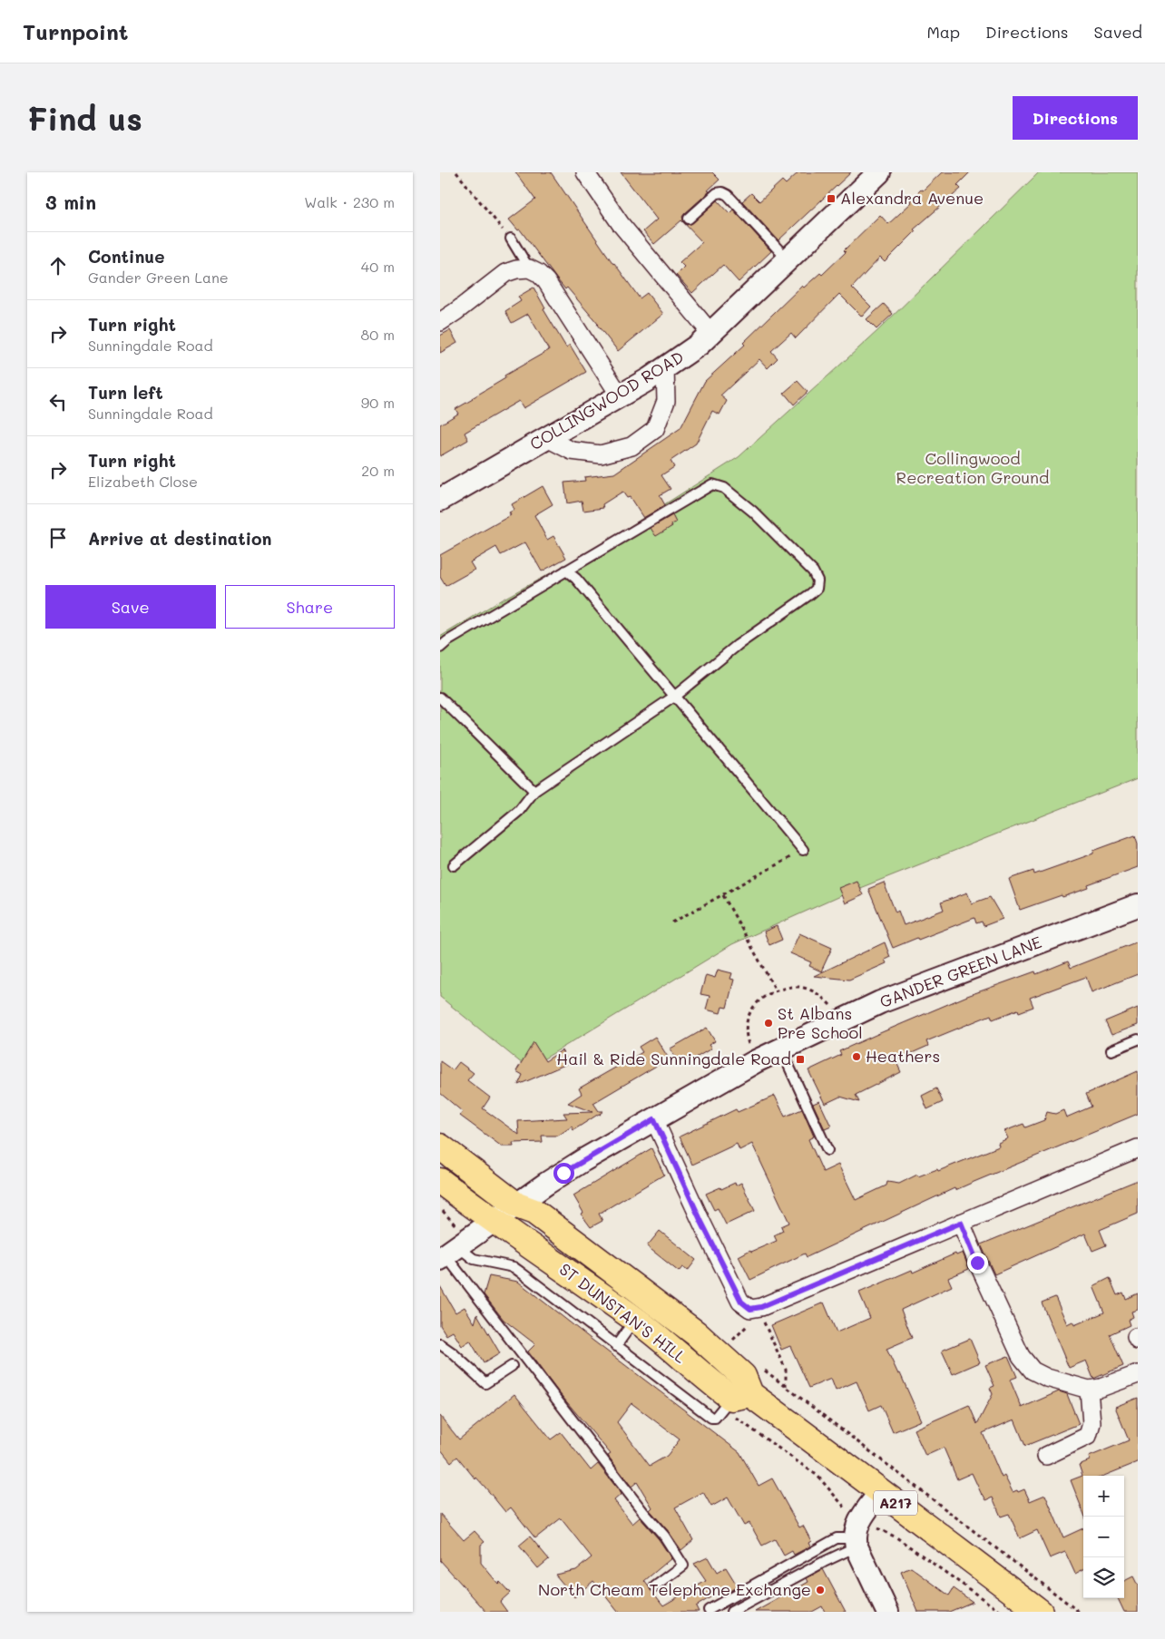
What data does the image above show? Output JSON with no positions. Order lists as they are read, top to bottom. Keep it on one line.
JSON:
{"streets":{"highway":["ST DUNSTAN'S HILL","A217"],"street":["COLLINGWOOD ROAD","GANDER GREEN LANE"]},"crossings":[["GANDER GREEN LANE","ST DUNSTAN'S HILL"],["GANDER GREEN LANE","A217"],["ST DUNSTAN'S HILL","A217"]],"parks":["Collingwood Recreation Ground"],"places":{"transit":["Alexandra Avenue","Hail & Ride Sunningdale Road"],"other":["St Albans Pre School","Heathers","North Cheam Telephone Exchange"]},"page":{"header":"Turnpoint","nav":["Map","Directions","Saved"],"buttons":["Directions",["Save","Share"]],"title":"Find us","heading":["3 min","Walk · 230 m"],"list":[["Continue","Gander Green Lane","40 m"],["Turn right","Sunningdale Road","80 m"],["Turn left","Sunningdale Road","90 m"],["Turn right","Elizabeth Close","20 m"],"Arrive at destination"],"map_buttons":["+","−"]}}
